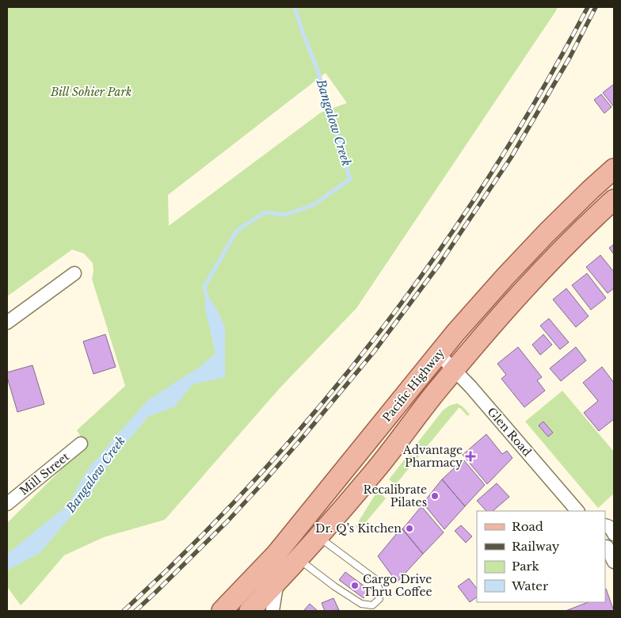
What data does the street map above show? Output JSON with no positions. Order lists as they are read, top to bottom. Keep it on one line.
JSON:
{"streets":{"main road":["Pacific Highway"],"street":["Glen Road","Mill Street"]},"crossings":[["Pacific Highway","Glen Road"]],"water":["Bangalow Creek"],"parks":["Bill Sohier Park"],"places":{"health":["Advantage Pharmacy"],"other":["Recalibrate Pilates","Dr. Q’s Kitchen","Cargo Drive Thru Coffee"]},"legend":["Road","Railway","Park","Water"]}
